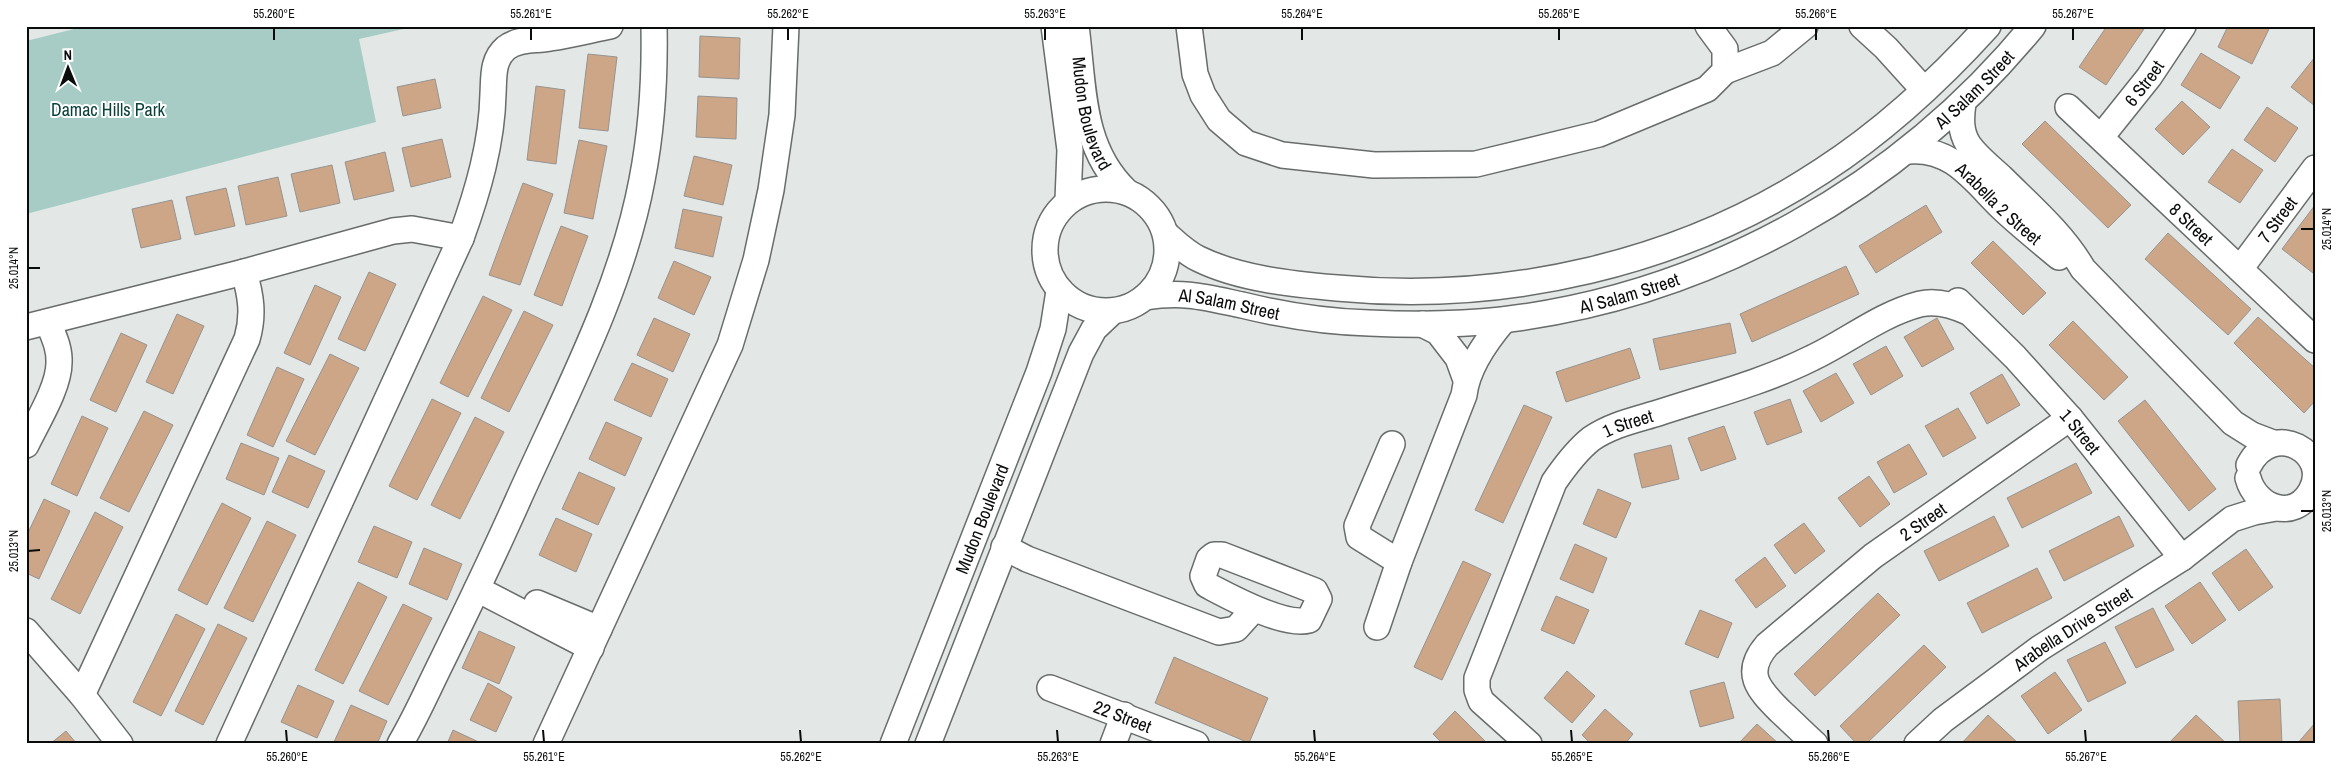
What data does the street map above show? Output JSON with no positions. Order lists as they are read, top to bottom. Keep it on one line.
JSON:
{"streets":{"street":["6 Street","Al Salam Street","Mudon Boulevard","Arabella 2 Street","7 Street","8 Street","1 Street","2 Street","Arabella Drive Street","22 Street"]},"crossings":[["6 Street","8 Street"],["Al Salam Street","Mudon Boulevard"],["Al Salam Street","Arabella 2 Street"],["Arabella 2 Street","Arabella Drive Street"],["7 Street","8 Street"],["1 Street","2 Street"],["1 Street","Arabella Drive Street"]],"parks":["Damac Hills Park"],"north":"top","coordinates":["55.260°E","55.261°E","55.262°E","55.263°E","55.264°E","55.265°E","55.266°E","55.267°E","25.014°N","25.013°N"]}
